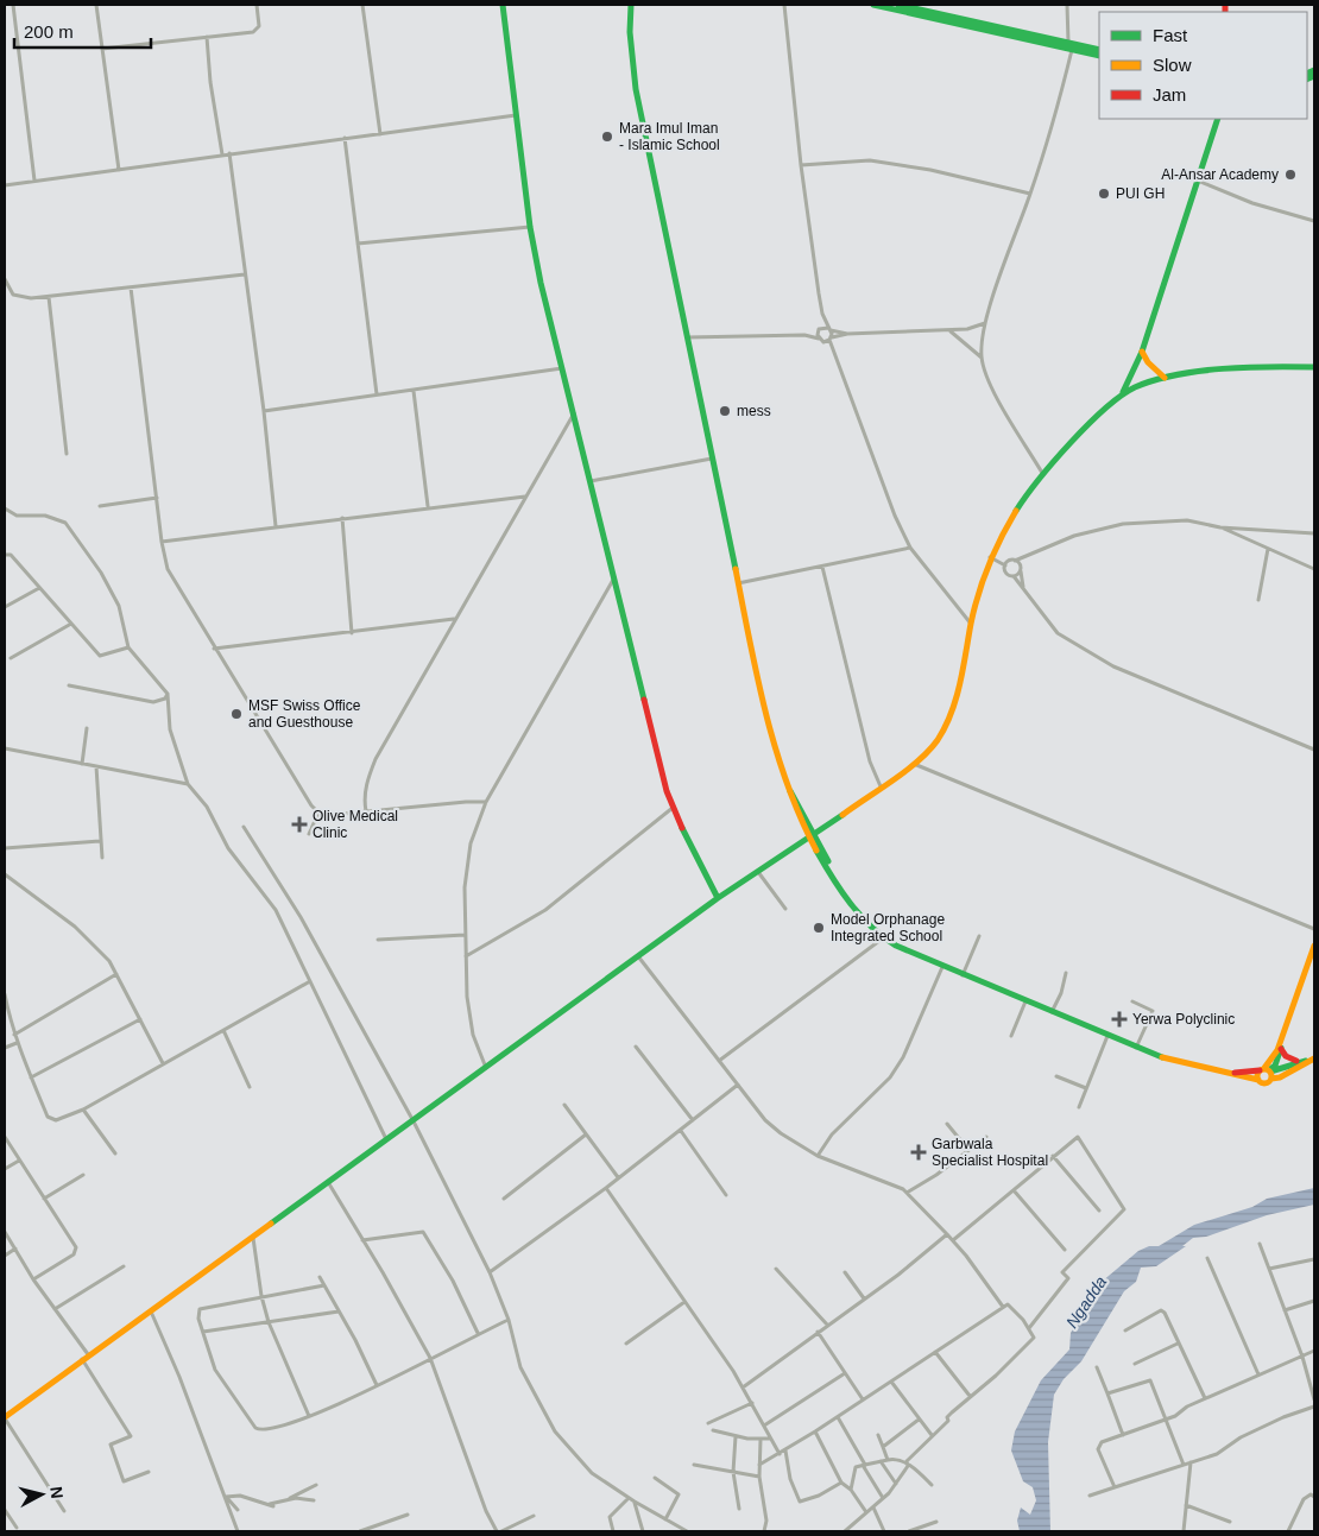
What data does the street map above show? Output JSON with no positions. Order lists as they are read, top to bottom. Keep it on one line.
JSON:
{"water":["Ngadda"],"places":{"other":["Mara Imul Iman - Islamic School","Al-Ansar Academy","PUI GH","mess","MSF Swiss Office and Guesthouse","Model Orphanage Integrated School"],"health":["Olive Medical Clinic","Yerwa Polyclinic","Garbwala Specialist Hospital"]},"legend":["Fast","Slow","Jam"],"scale_bar":"200 m","north":"right"}
